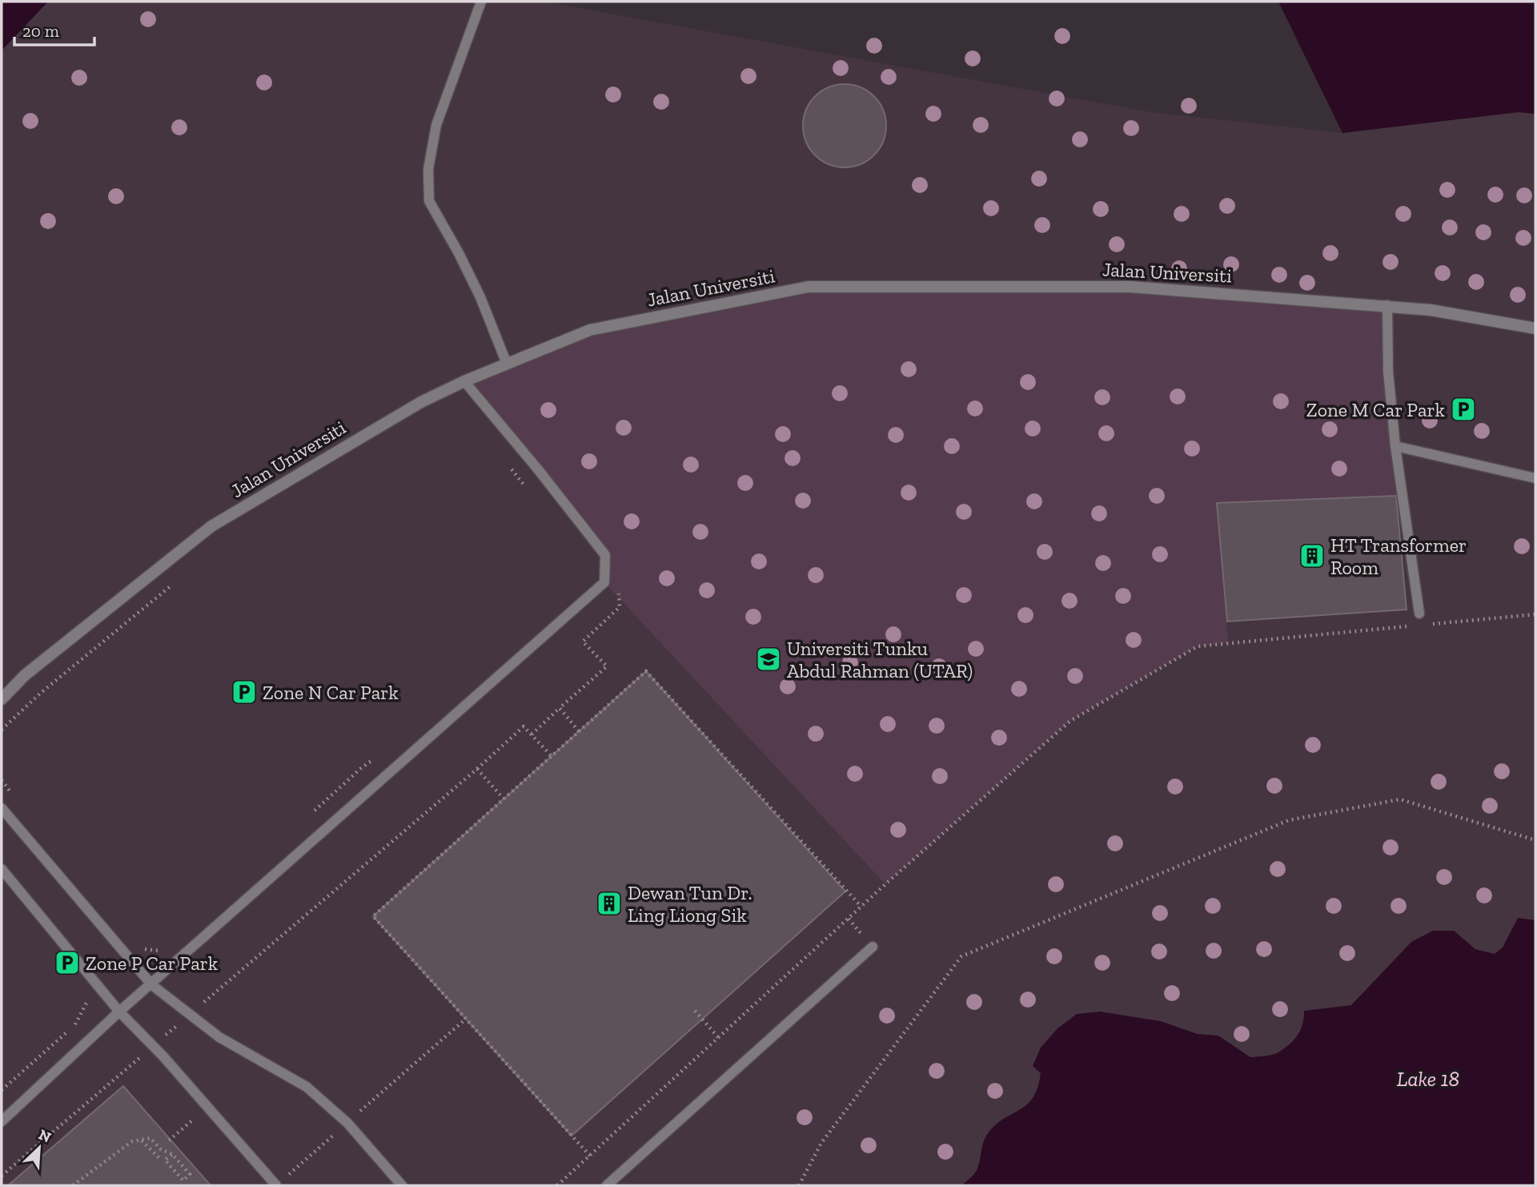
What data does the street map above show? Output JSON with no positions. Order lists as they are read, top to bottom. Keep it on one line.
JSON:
{"streets":{"street":["Jalan Universiti"]},"water":["Lake 18"],"places":{"parking":["Zone M Car Park","Zone N Car Park","Zone P Car Park"],"building":["HT Transformer Room","Dewan Tun Dr. Ling Liong Sik"],"school or university":["Universiti Tunku Abdul Rahman (UTAR)"]},"scale_bar":"20 m","north":"top right"}
